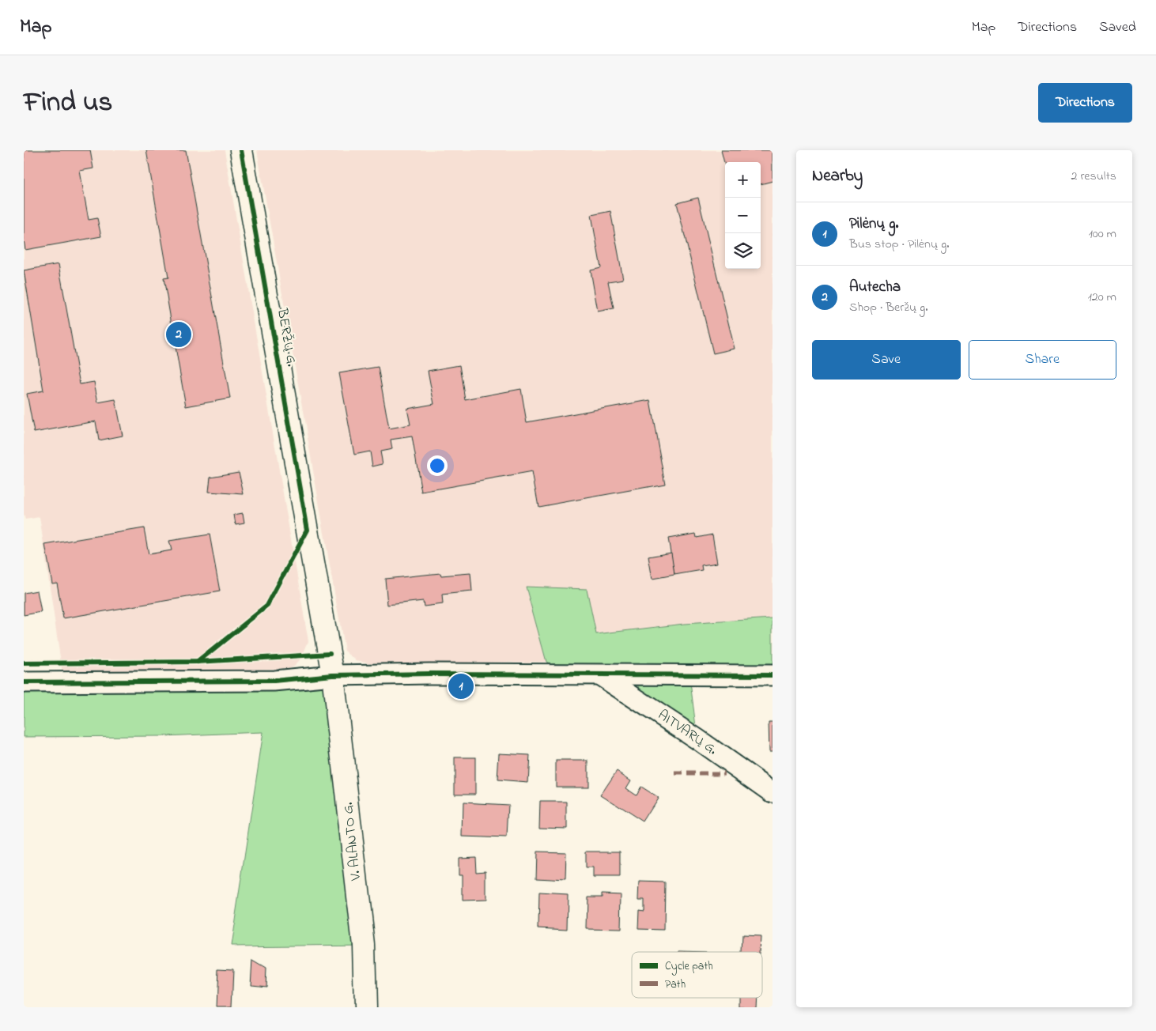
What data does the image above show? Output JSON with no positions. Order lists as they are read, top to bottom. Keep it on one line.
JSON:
{"streets":{"main road":["BERŽŲ G.","V. ALANTO G."],"street":["AITVARŲ G."]},"crossings":[["BERŽŲ G.","V. ALANTO G."]],"legend":["Cycle path","Path"],"page":{"header":"Map","nav":["Map","Directions","Saved"],"title":"Find us","buttons":["Directions",["Save","Share"]],"heading":["Nearby","2 results"],"map_buttons":["+","−"],"list":[{"mark":"1","name":"Pilėnų g.","note":"Bus stop · Pilėnų g.","value":"100 m"},{"mark":"2","name":"Autecha","note":"Shop · Beržų g.","value":"120 m"}],"pins":["2","1"]}}
